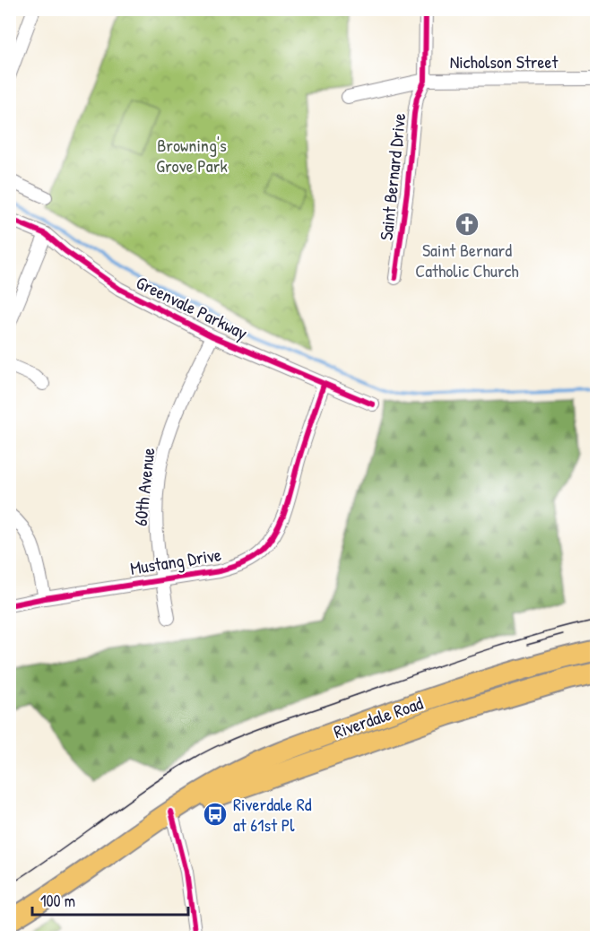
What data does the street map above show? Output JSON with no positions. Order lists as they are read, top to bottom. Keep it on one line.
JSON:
{"streets":{"main road":["Riverdale Road"],"street":["Nicholson Street","Saint Bernard Drive","Greenvale Parkway","60th Avenue","Mustang Drive"]},"crossings":[["Nicholson Street","Saint Bernard Drive"],["Greenvale Parkway","60th Avenue"],["Greenvale Parkway","Mustang Drive"],["60th Avenue","Mustang Drive"]],"parks":["Browning's Grove Park"],"places":{"church":["Saint Bernard Catholic Church"],"bus stop":["Riverdale Rd at 61st Pl"]},"scale_bar":"100 m"}
